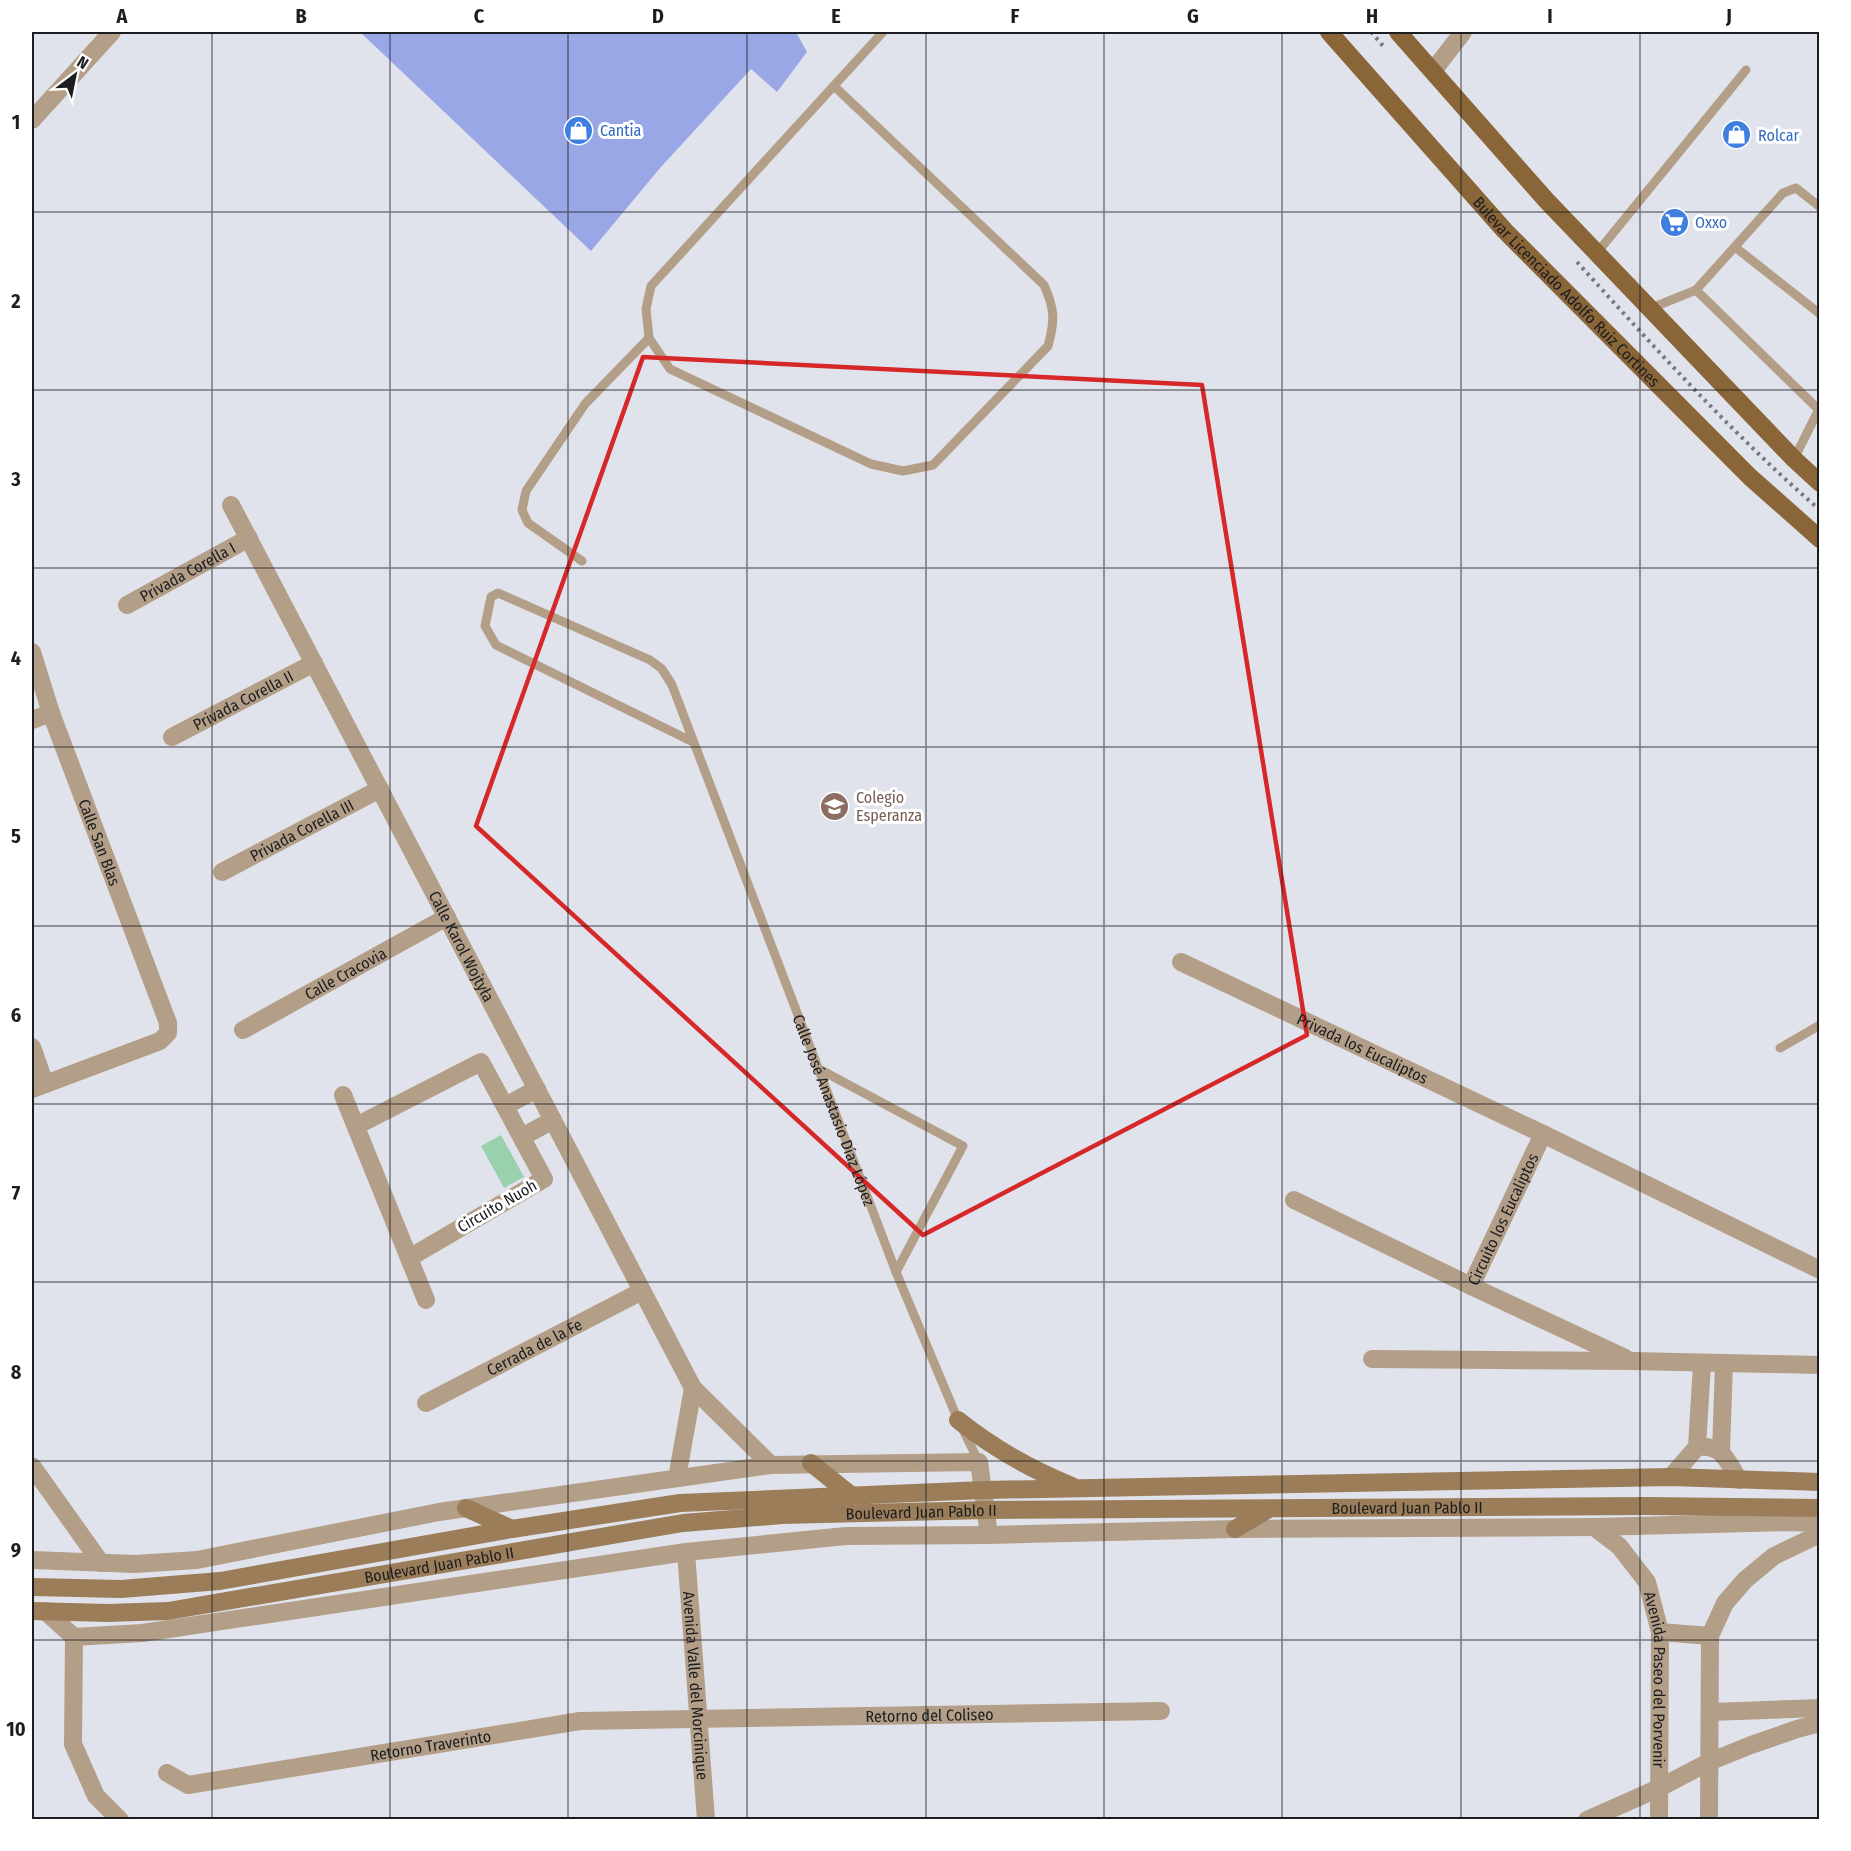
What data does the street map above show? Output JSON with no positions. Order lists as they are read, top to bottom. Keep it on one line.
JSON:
{"streets":{"main road":["Bulevar Licenciado Adolfo Ruiz Cortines","Boulevard Juan Pablo II"],"street":["Privada Corella I","Privada Corella II","Privada Corella III","Calle San Blas","Calle Karol Wojtyła","Calle Cracovia","Privada los Eucaliptos","Calle José Anastasio Díaz López","Circuito Nuoh","Circuito los Eucaliptos","Cerrada de la Fe","Avenida Paseo del Porvenir","Avenida Valle del Morcinique","Retorno del Coliseo","Retorno Traverinto"]},"crossings":[["Privada Corella I","Calle Karol Wojtyła"],["Privada Corella II","Calle Karol Wojtyła"],["Privada Corella III","Calle Karol Wojtyła"],["Calle Karol Wojtyła","Calle Cracovia"],["Calle Karol Wojtyła","Cerrada de la Fe"],["Privada los Eucaliptos","Circuito los Eucaliptos"],["Calle José Anastasio Díaz López","Boulevard Juan Pablo II"],["Boulevard Juan Pablo II","Avenida Paseo del Porvenir"],["Boulevard Juan Pablo II","Avenida Valle del Morcinique"],["Avenida Valle del Morcinique","Retorno del Coliseo"],["Avenida Valle del Morcinique","Retorno Traverinto"],["Retorno del Coliseo","Retorno Traverinto"]],"places":{"shop":["Cantia","Rolcar"],"supermarket":["Oxxo"],"school or university":["Colegio Esperanza"]},"north":"top right","grid":{"columns":["A","B","C","D","E","F","G","H","I","J"],"rows":["1","2","3","4","5","6","7","8","9","10"]}}
